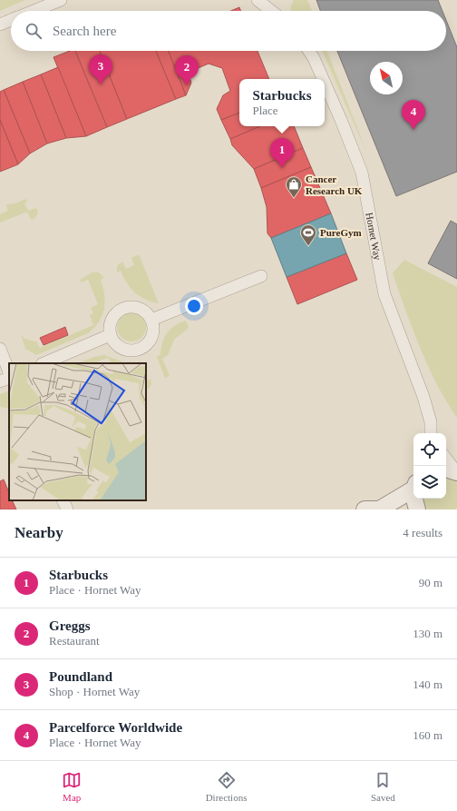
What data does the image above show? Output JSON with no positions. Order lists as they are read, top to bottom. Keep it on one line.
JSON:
{"streets":{"street":["Hornet Way"]},"places":{"shop":["Cancer Research UK"],"sports":["PureGym"]},"north":"top left","page":{"search":"Search here","pins":["3","2","4","1"],"popup":["Starbucks","Place"],"heading":["Nearby","4 results"],"list":[{"mark":"1","name":"Starbucks","note":"Place · Hornet Way","value":"90 m"},{"mark":"2","name":"Greggs","note":"Restaurant","value":"130 m"},{"mark":"3","name":"Poundland","note":"Shop · Hornet Way","value":"140 m"},{"mark":"4","name":"Parcelforce Worldwide","note":"Place · Hornet Way","value":"160 m"}],"nav":["Map","Directions","Saved"]}}
